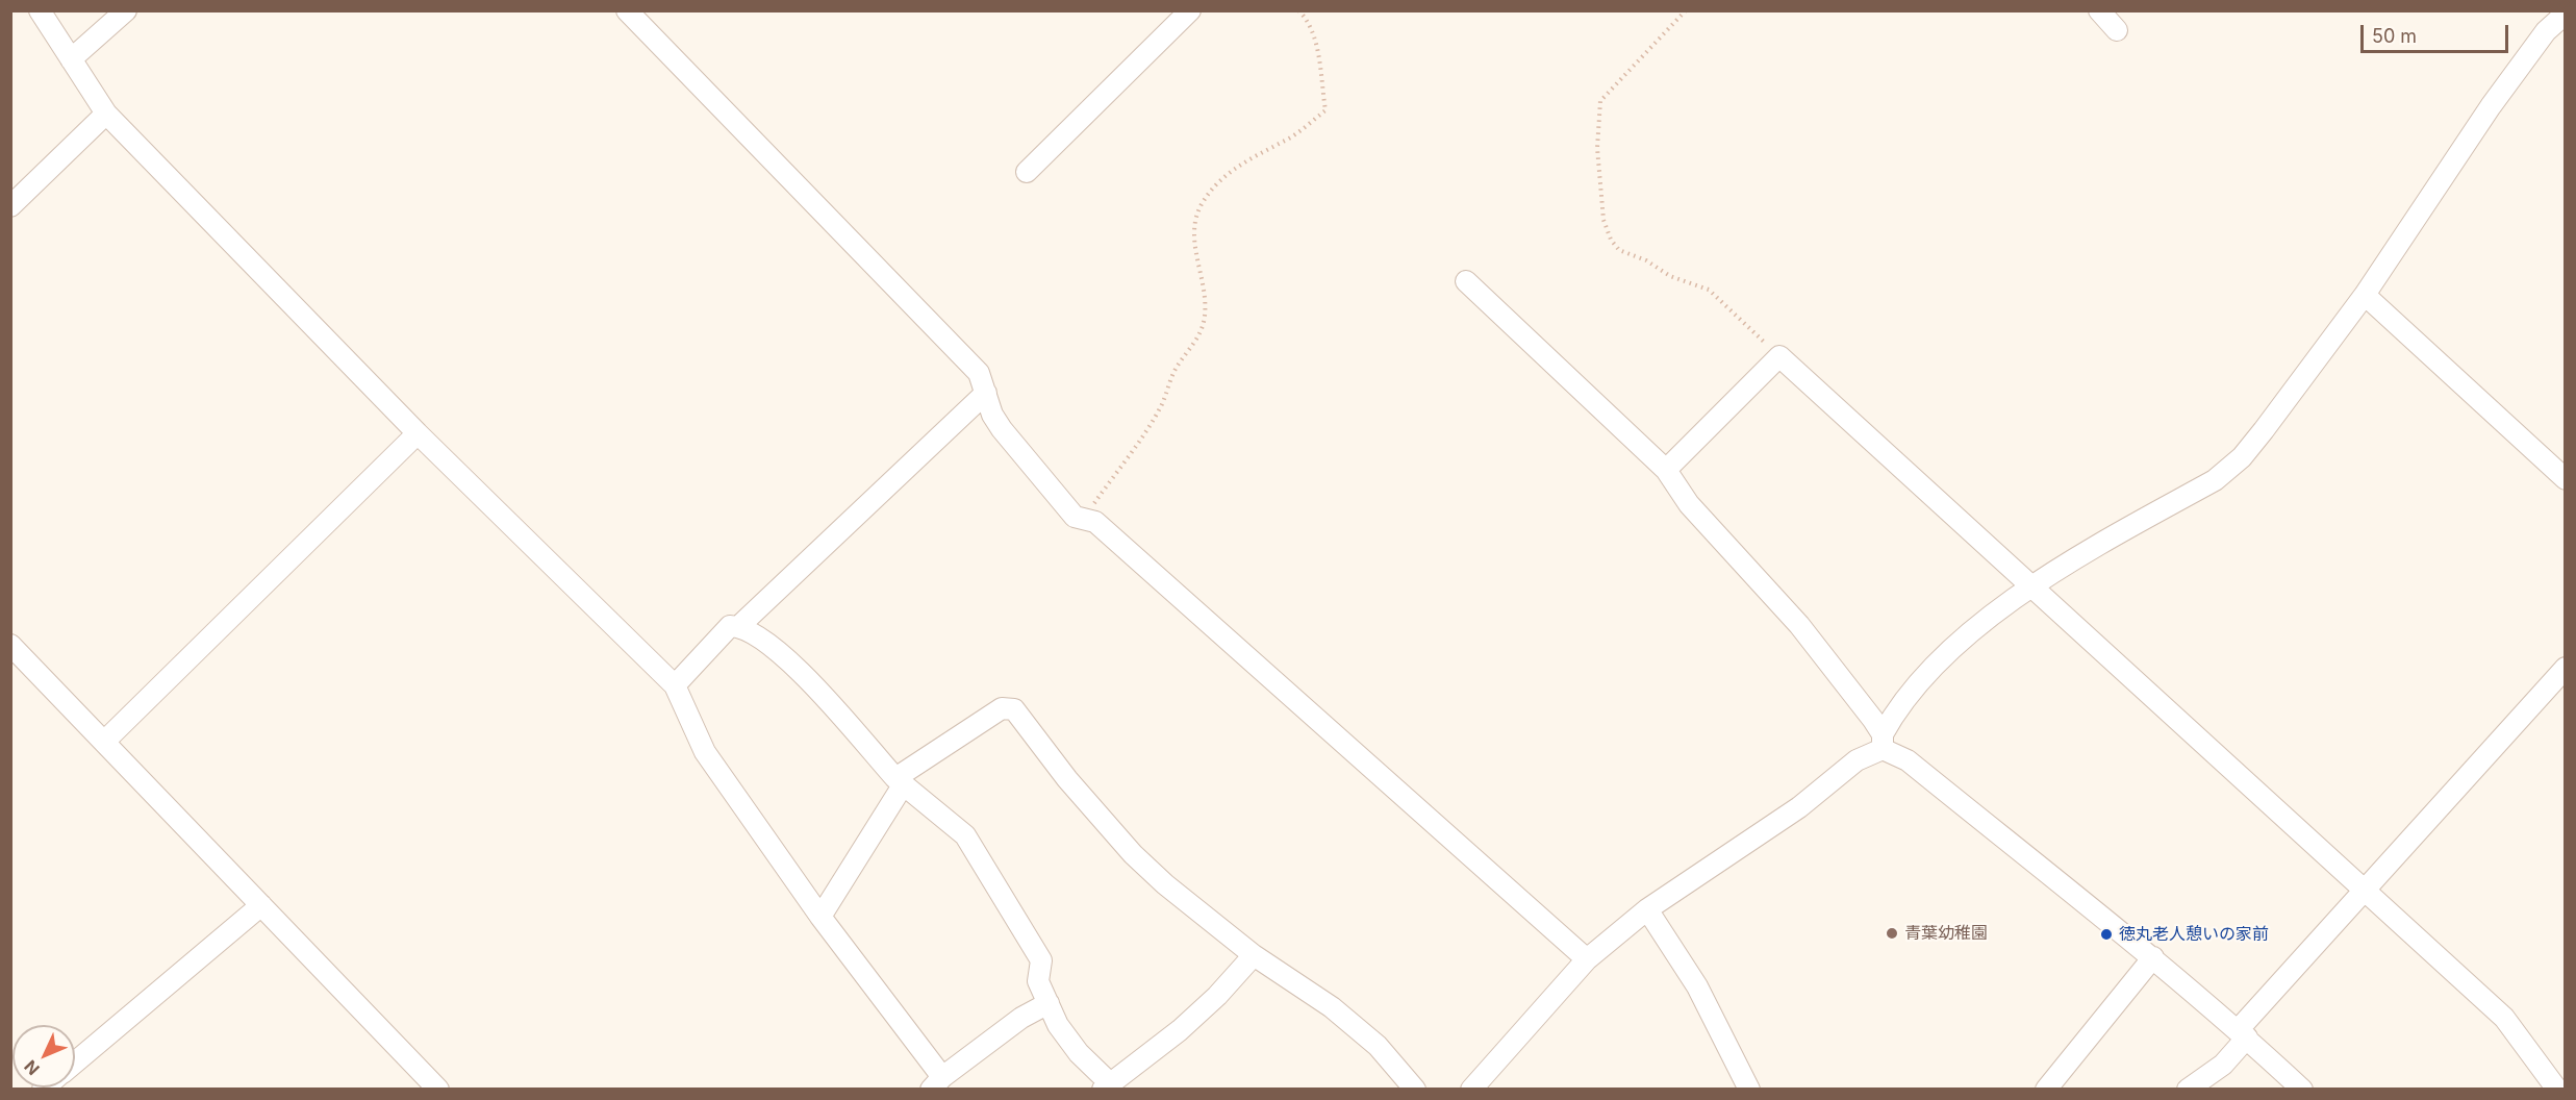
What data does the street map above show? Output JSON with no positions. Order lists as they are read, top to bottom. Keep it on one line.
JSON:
{"places":["青葉幼稚園","徳丸老人憩いの家前"],"scale_bar":"50 m","north":"bottom left"}
